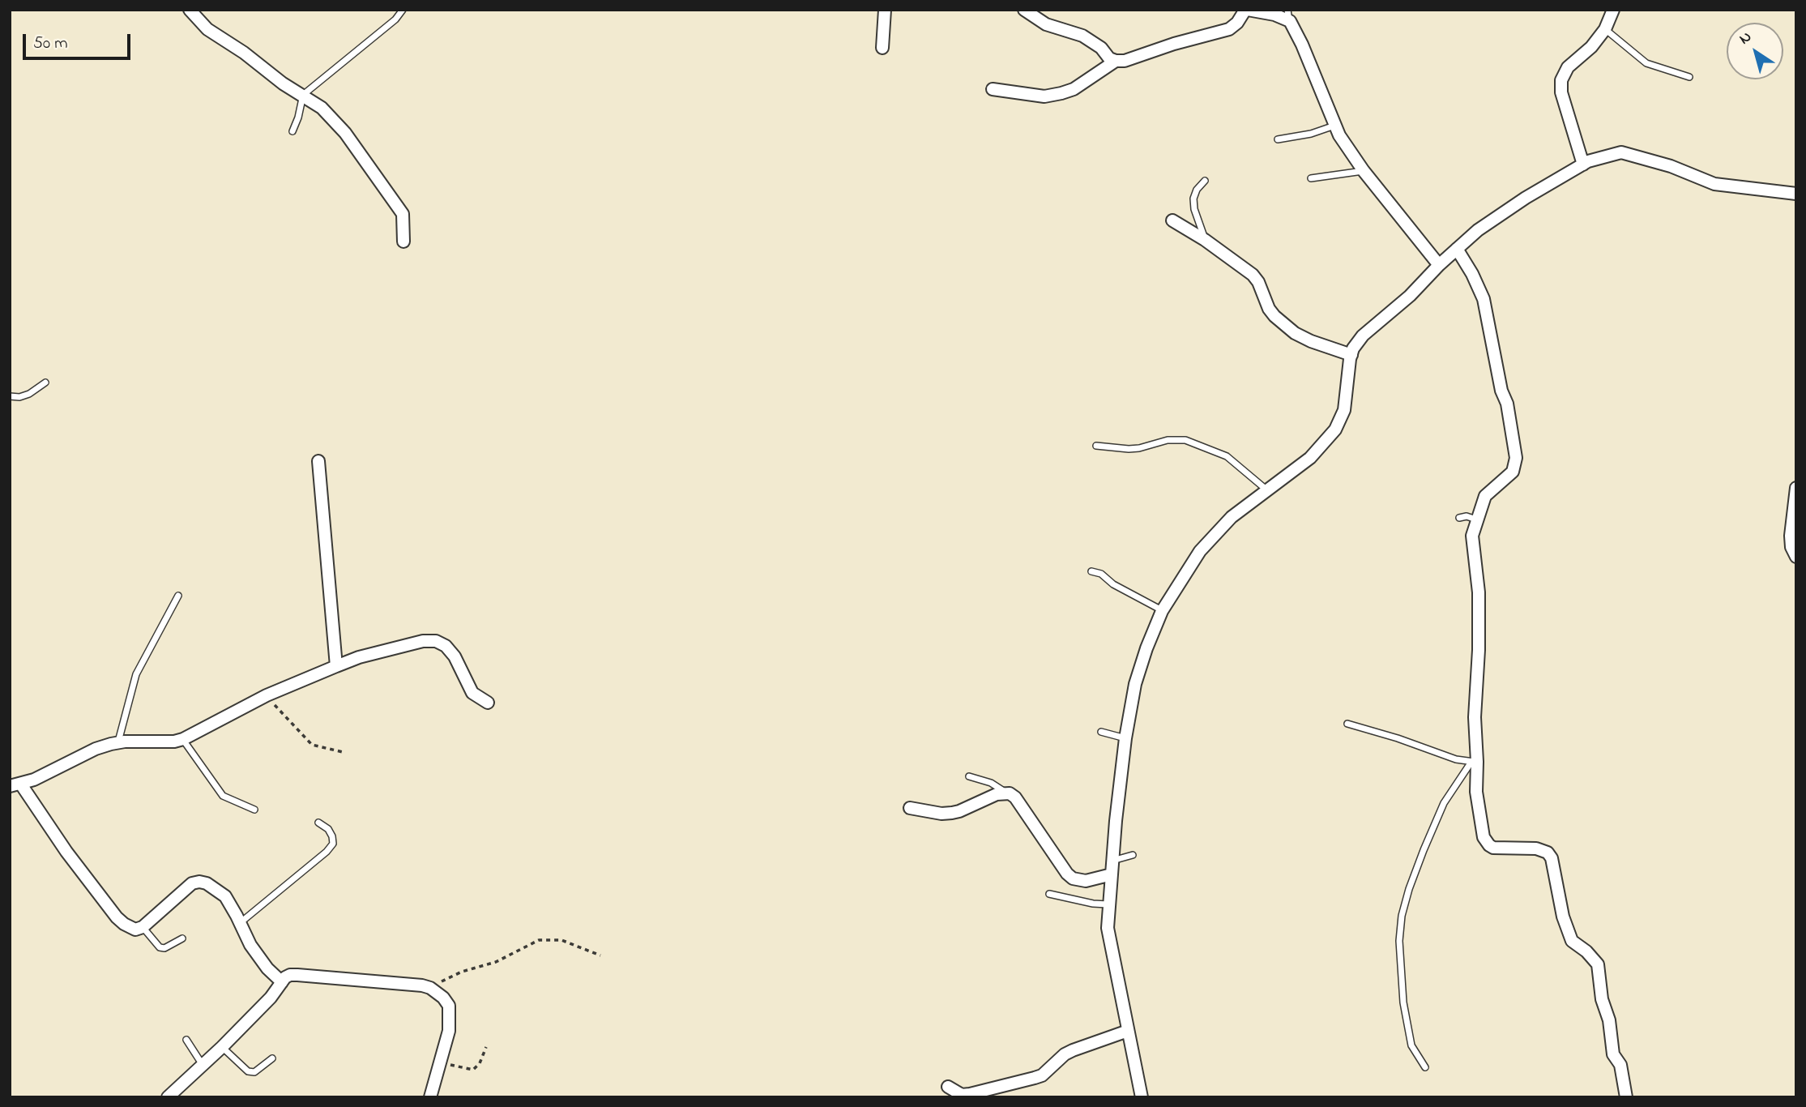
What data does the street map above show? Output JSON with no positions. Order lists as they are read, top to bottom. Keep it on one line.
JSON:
{"scale_bar":"50 m","north":"top left"}
